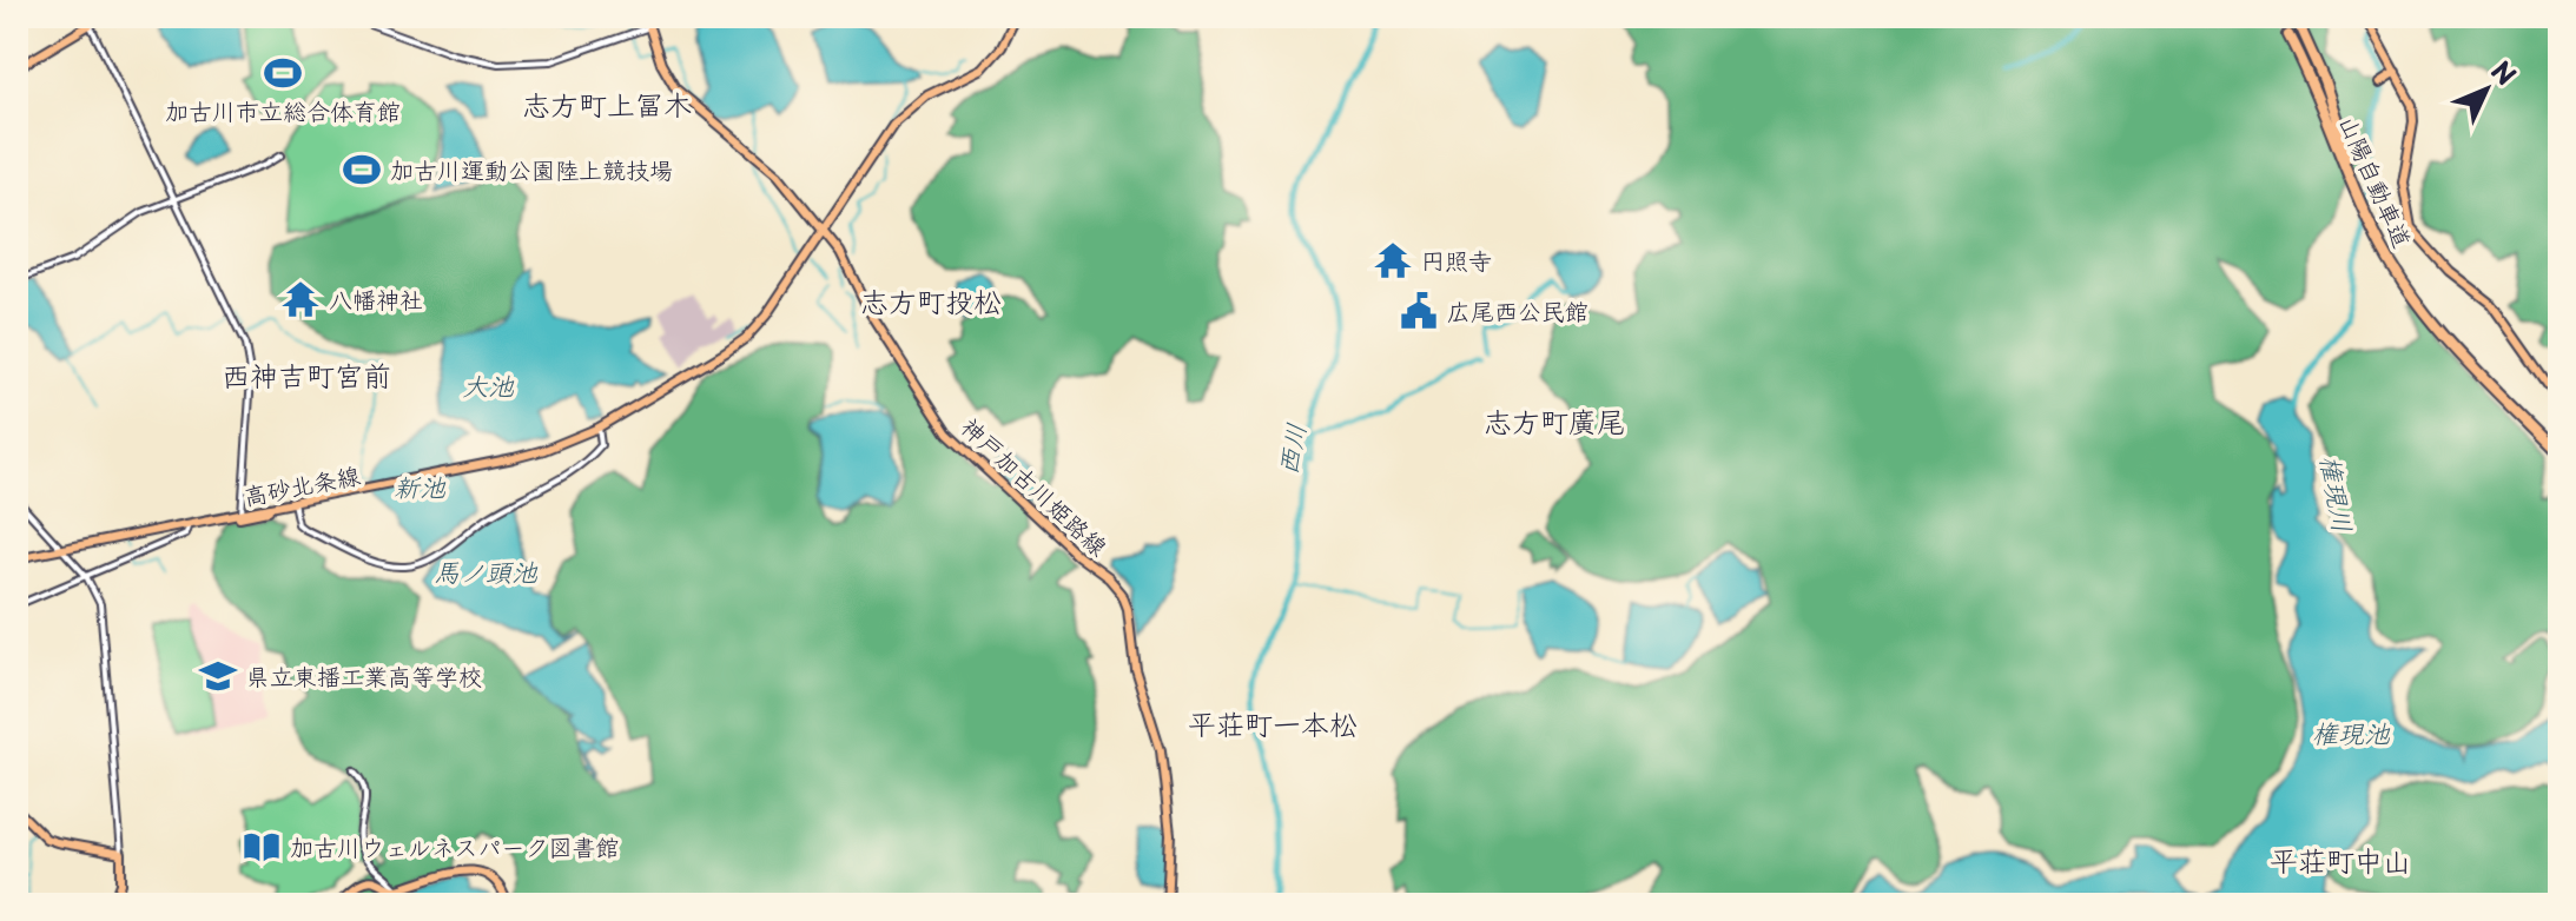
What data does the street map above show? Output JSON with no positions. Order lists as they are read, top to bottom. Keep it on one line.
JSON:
{"streets":{"highway":["山陽自動車道"],"main road":["高砂北条線","神戸加古川姫路線"]},"crossings":[["高砂北条線","神戸加古川姫路線"]],"districts":["志方町上冨木","志方町投松","西神吉町宮前","志方町廣尾","平荘町一本松","平荘町中山"],"water":["大池","西川","新池","権現川","馬ノ頭池","権現池"],"places":{"sports":["加古川市立総合体育館","加古川運動公園陸上競技場"],"temple":["円照寺","八幡神社"],"public building":["広尾西公民館"],"school or university":["県立東播工業高等学校"],"library":["加古川ウェルネスパーク図書館"]},"north":"top right"}
